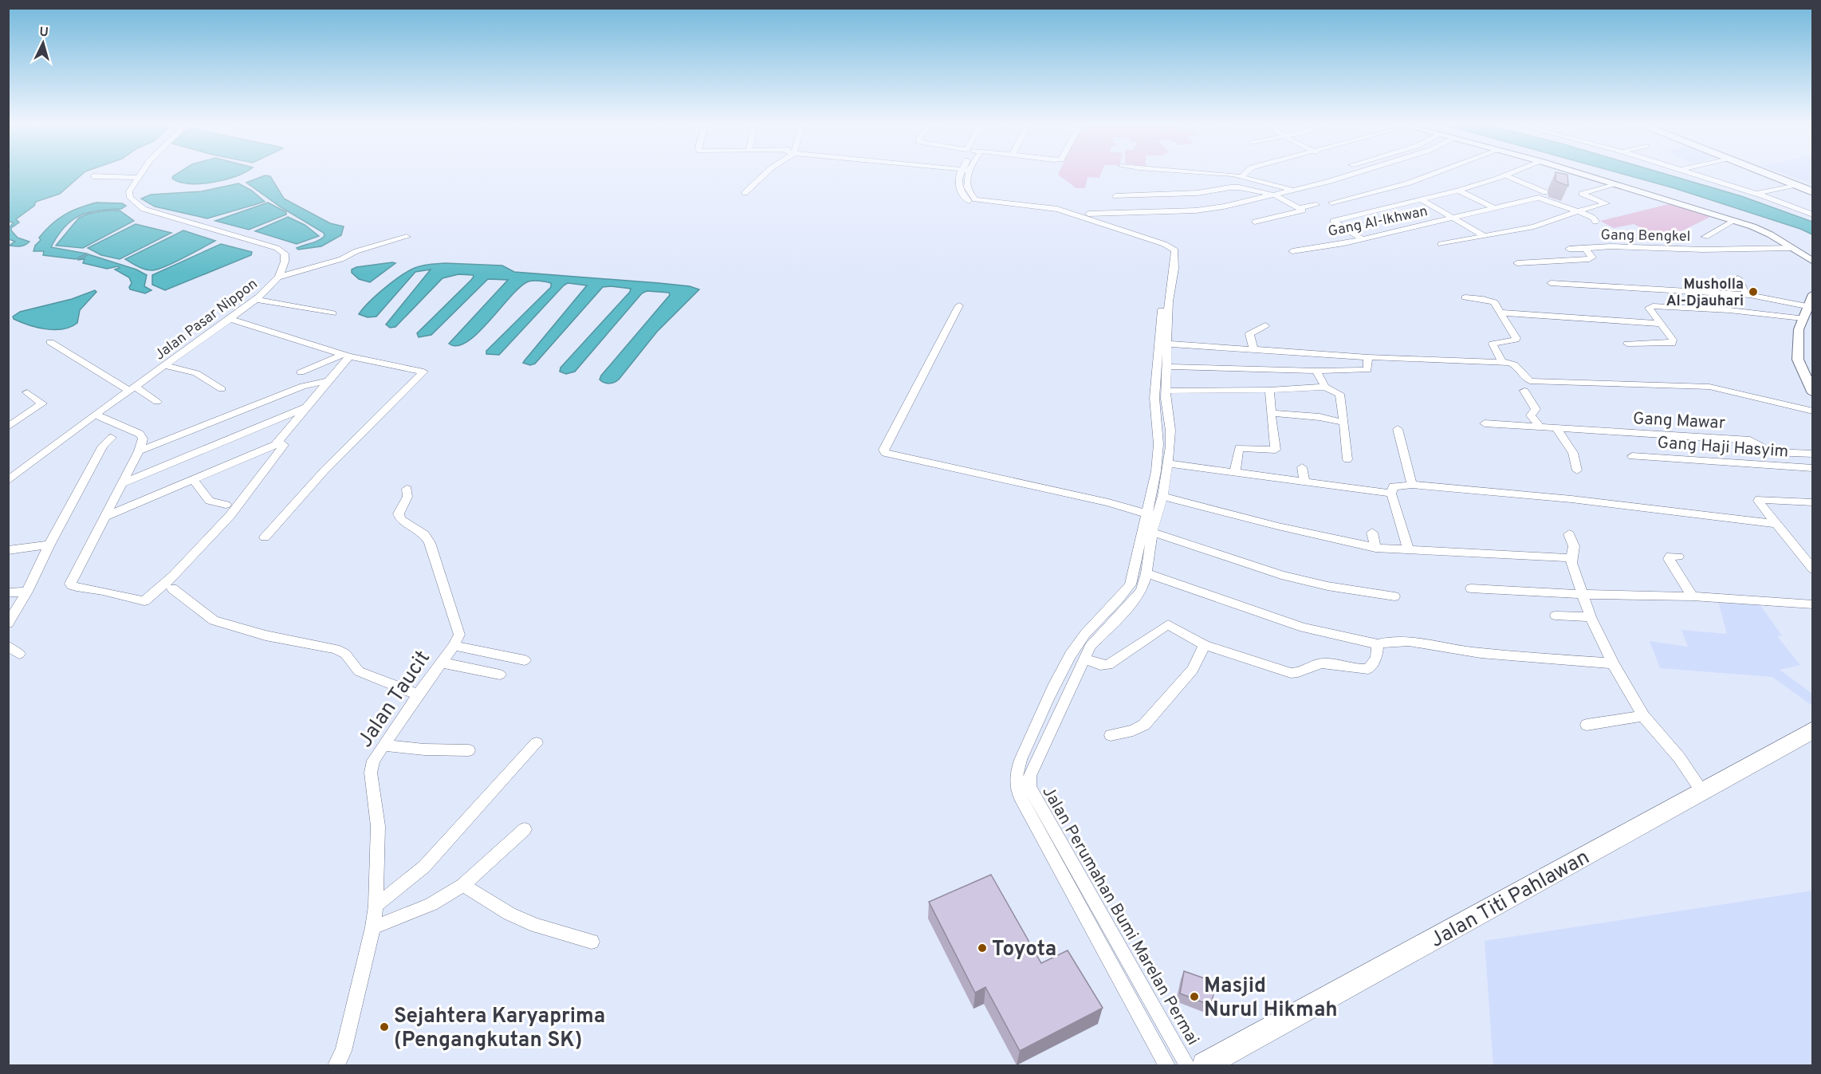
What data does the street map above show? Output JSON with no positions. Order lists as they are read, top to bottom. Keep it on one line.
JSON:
{"streets":{"main road":["Jalan Titi Pahlawan"],"street":["Gang Al-Ikhwan","Gang Bengkel","Jalan Pasar Nippon","Gang Mawar","Gang Haji Hasyim","Jalan Taucit","Jalan Perumahan Bumi Marelan Permai"]},"places":["Musholla Al-Djauhari","Toyota","Masjid Nurul Hikmah","Sejahtera Karyaprima (Pengangkutan SK)"],"north":"top"}
